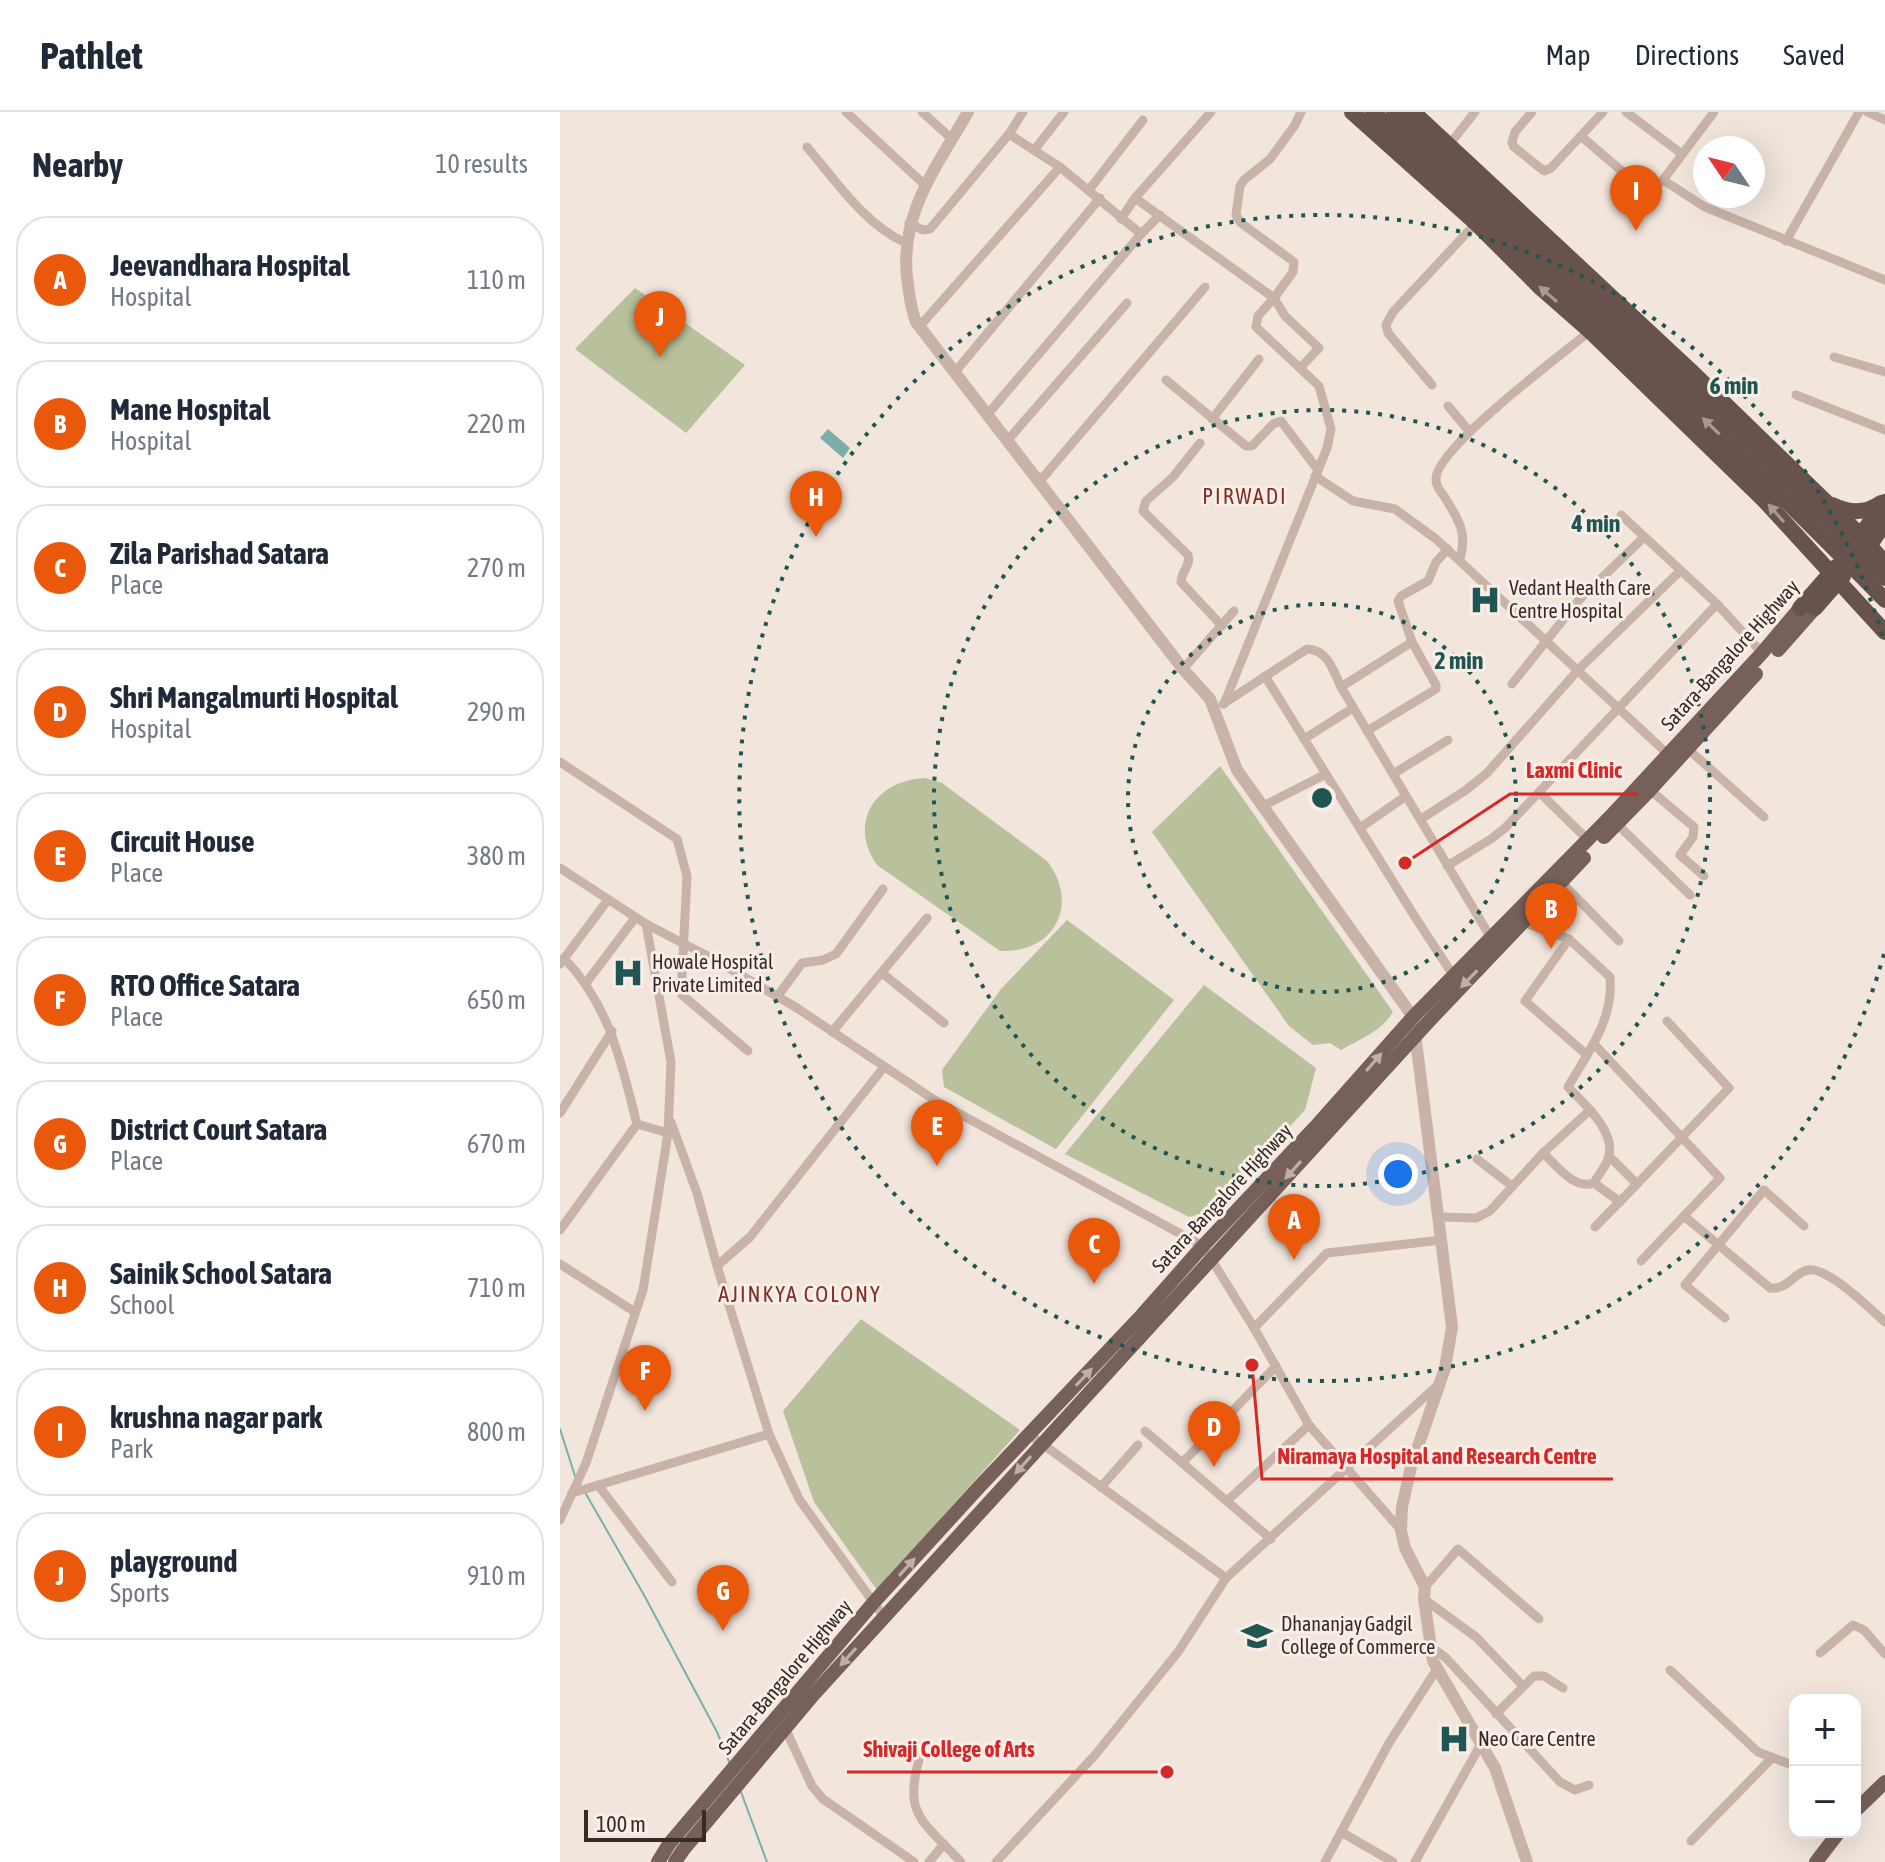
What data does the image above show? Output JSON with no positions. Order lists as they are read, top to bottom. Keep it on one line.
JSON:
{"streets":{"highway":["Satara-Bangalore Highway"]},"districts":["PIRWADI","AJINKYA COLONY"],"places":{"hospital":["Vedant Health Care Centre Hospital","Howale Hospital Private Limited","Neo Care Centre"],"other":["Laxmi Clinic","Niramaya Hospital and Research Centre","Shivaji College of Arts"],"school or university":["Dhananjay Gadgil College of Commerce"]},"scale_bar":"100 m","north":"top left","page":{"header":"Pathlet","nav":["Map","Directions","Saved"],"heading":["Nearby","10 results"],"pins":["I","J","H","B","E","A","C","F","D","G"],"list":[{"mark":"A","name":"Jeevandhara Hospital","note":"Hospital","value":"110 m"},{"mark":"B","name":"Mane Hospital","note":"Hospital","value":"220 m"},{"mark":"C","name":"Zila Parishad Satara","note":"Place","value":"270 m"},{"mark":"D","name":"Shri Mangalmurti Hospital","note":"Hospital","value":"290 m"},{"mark":"E","name":"Circuit House","note":"Place","value":"380 m"},{"mark":"F","name":"RTO Office Satara","note":"Place","value":"650 m"},{"mark":"G","name":"District Court Satara","note":"Place","value":"670 m"},{"mark":"H","name":"Sainik School Satara","note":"School","value":"710 m"},{"mark":"I","name":"krushna nagar park","note":"Park","value":"800 m"},{"mark":"J","name":"playground","note":"Sports","value":"910 m"}],"map_buttons":["+","−"],"scale":"100 m"},"rings":["6 min","4 min","2 min"]}
